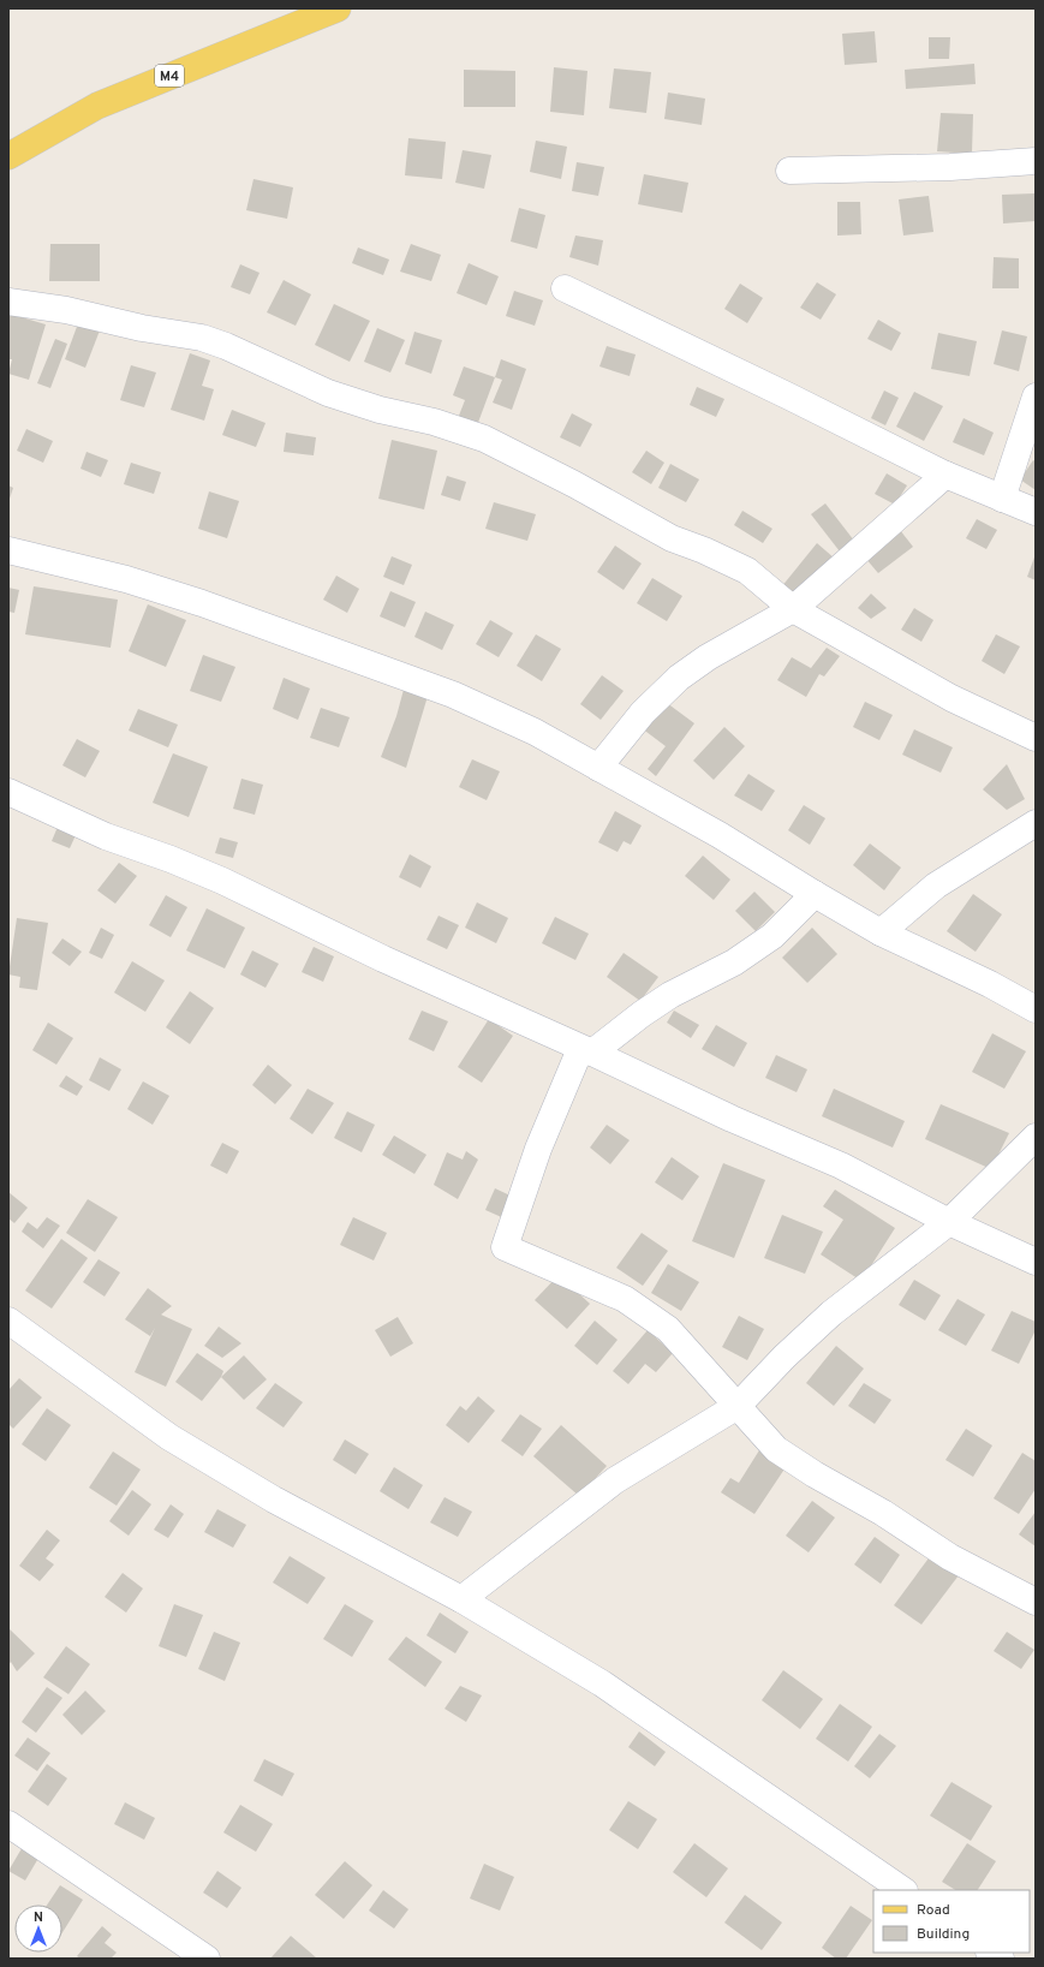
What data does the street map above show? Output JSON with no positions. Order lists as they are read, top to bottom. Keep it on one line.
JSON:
{"streets":{"main road":["M4"]},"legend":["Road","Building"],"north":"top"}
